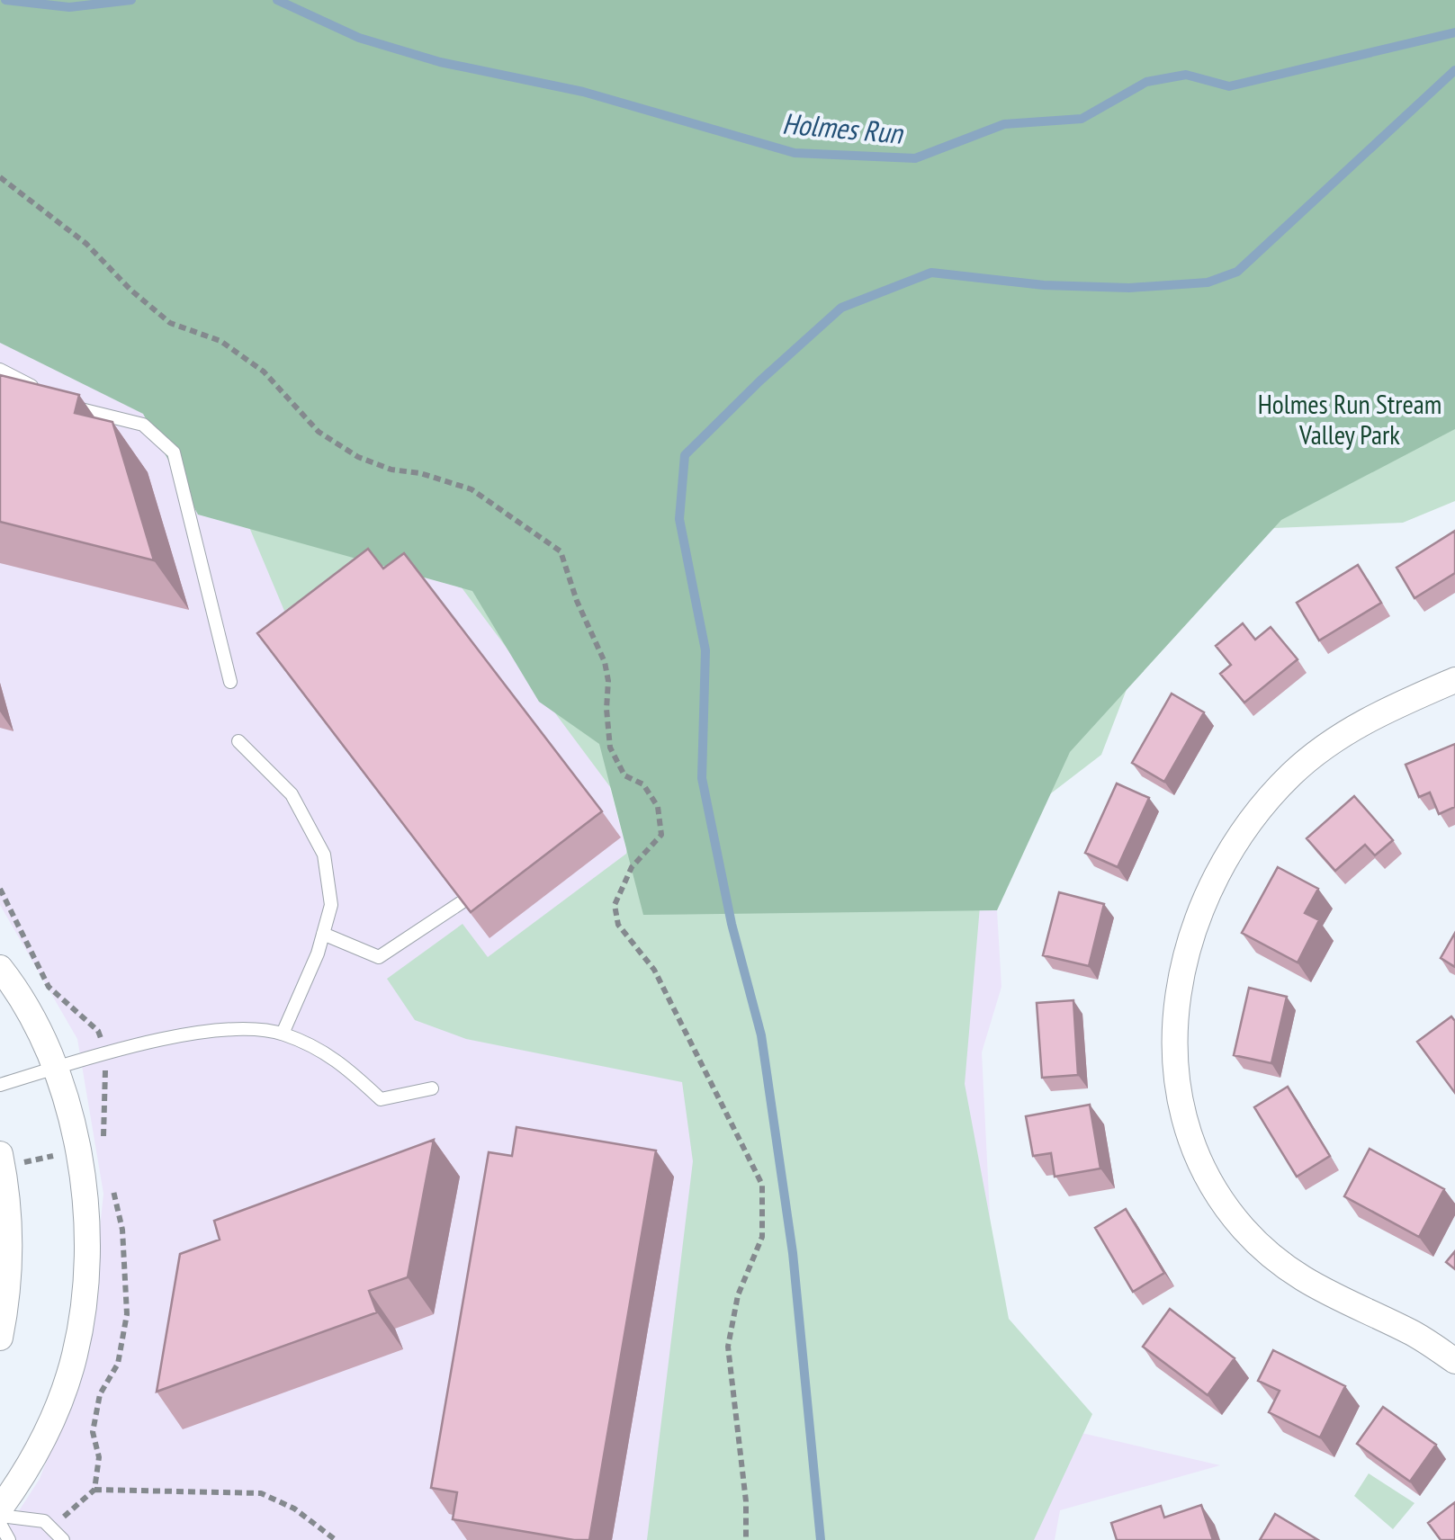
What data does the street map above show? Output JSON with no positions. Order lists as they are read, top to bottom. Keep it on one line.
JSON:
{"water":["Holmes Run"],"parks":["Holmes Run Stream Valley Park"]}
